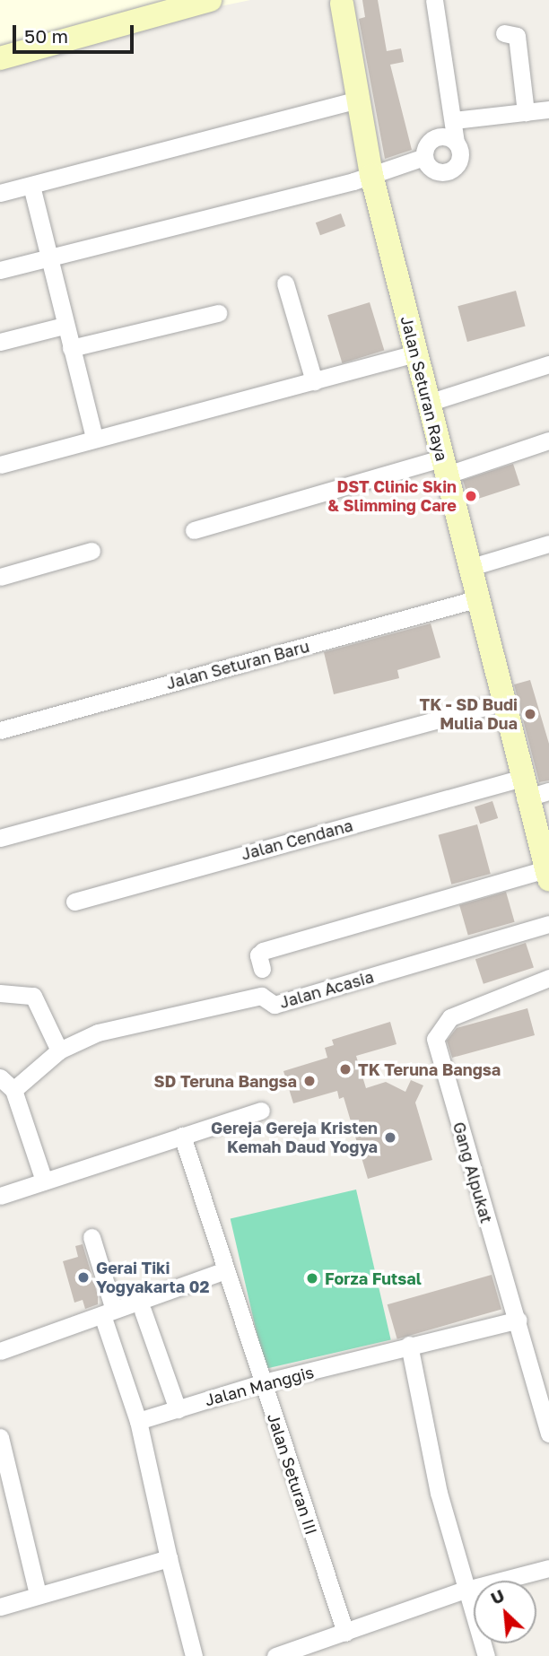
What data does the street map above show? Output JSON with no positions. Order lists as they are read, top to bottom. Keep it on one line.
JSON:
{"streets":{"main road":["Jalan Seturan Raya"],"street":["Jalan Seturan Baru","Jalan Cendana","Jalan Acasia","Gang Alpukat","Jalan Manggis","Jalan Seturan III"]},"crossings":[["Jalan Seturan Raya","Jalan Seturan Baru"],["Jalan Seturan Raya","Jalan Cendana"],["Gang Alpukat","Jalan Manggis"],["Jalan Manggis","Jalan Seturan III"]],"places":["DST Clinic Skin & Slimming Care","TK - SD Budi Mulia Dua","TK Teruna Bangsa","SD Teruna Bangsa","Gereja Gereja Kristen Kemah Daud Yogya","Gerai Tiki Yogyakarta 02","Forza Futsal"],"scale_bar":"50 m","north":"top left"}
